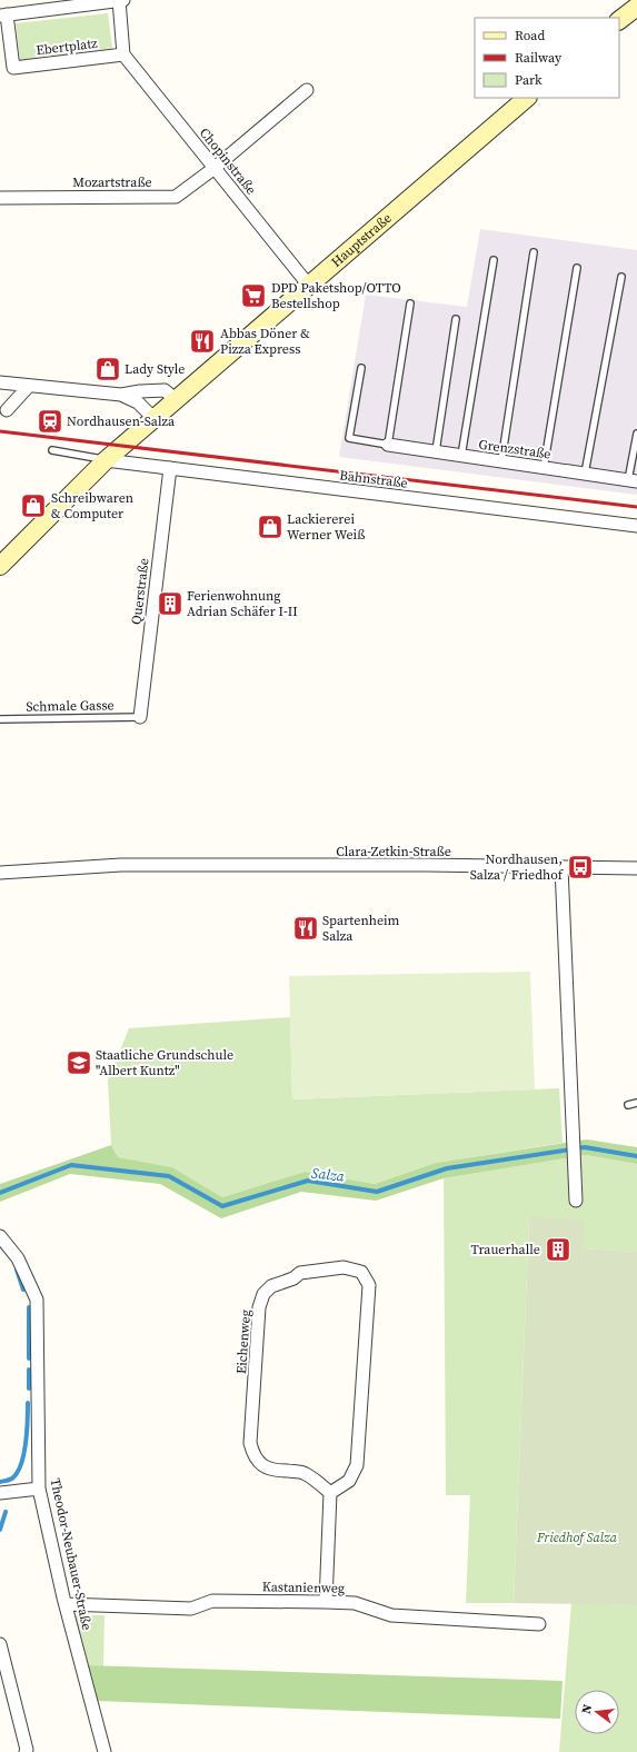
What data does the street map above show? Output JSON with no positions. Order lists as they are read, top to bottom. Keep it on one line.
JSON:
{"streets":{"street":["Ebertplatz","Chopinstraße","Mozartstraße","Hauptstraße","Grenzstraße","Bahnstraße","Querstraße","Clara-Zetkin-Straße","Eichenweg","Theodor-Neubauer-Straße","Kastanienweg"],"lane":["Schmale Gasse"]},"crossings":[["Ebertplatz","Chopinstraße"],["Chopinstraße","Mozartstraße"],["Chopinstraße","Hauptstraße"],["Hauptstraße","Bahnstraße"],["Bahnstraße","Querstraße"],["Querstraße","Schmale Gasse"],["Theodor-Neubauer-Straße","Kastanienweg"]],"water":["Salza"],"parks":["Friedhof Salza"],"places":{"supermarket":["DPD Paketshop/OTTO Bestellshop"],"restaurant":["Abbas Döner & Pizza Express","Spartenheim Salza"],"shop":["Lady Style","Schreibwaren & Computer","Lackiererei Werner Weiß"],"station":["Nordhausen-Salza"],"building":["Ferienwohnung Adrian Schäfer I-II","Trauerhalle"],"bus stop":["Nordhausen, Salza / Friedhof"],"school or university":["Staatliche Grundschule \"Albert Kuntz\""]},"legend":["Road","Railway","Park"],"north":"left"}
